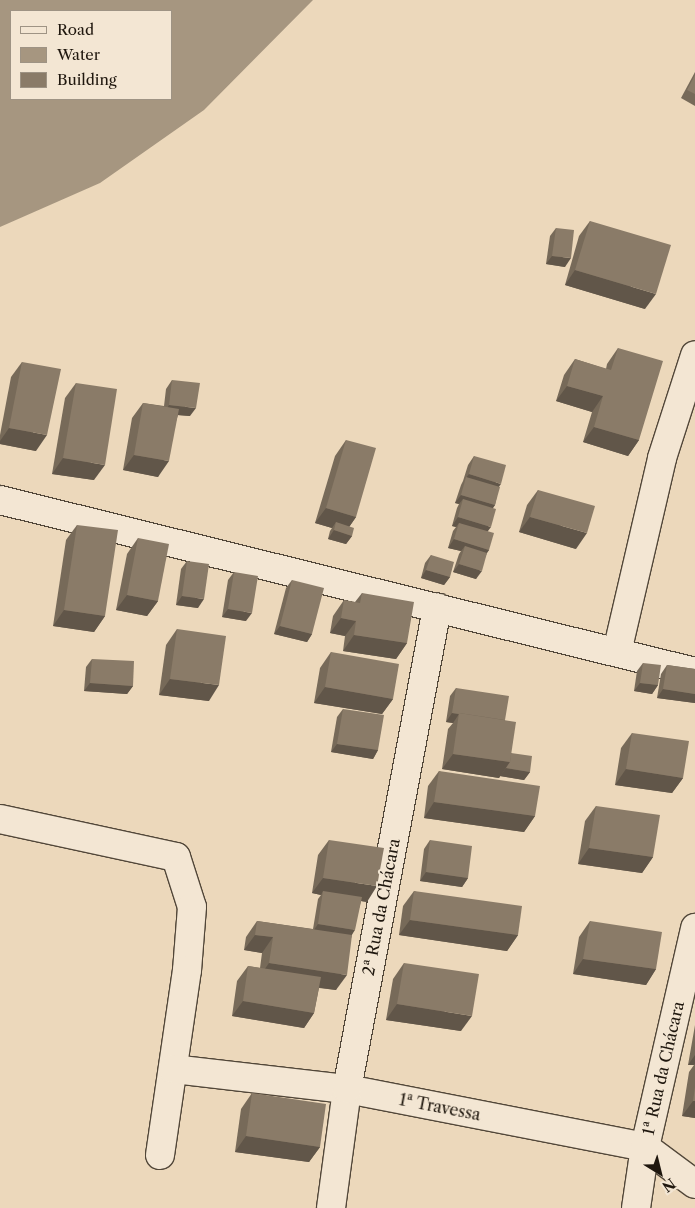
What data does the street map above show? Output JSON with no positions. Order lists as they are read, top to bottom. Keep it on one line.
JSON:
{"streets":{"street":["2ª Rua da Chácara","1ª Rua da Chácara","1ª Travessa"]},"crossings":[["2ª Rua da Chácara","1ª Travessa"],["1ª Rua da Chácara","1ª Travessa"]],"legend":["Road","Water","Building"],"north":"bottom right"}
